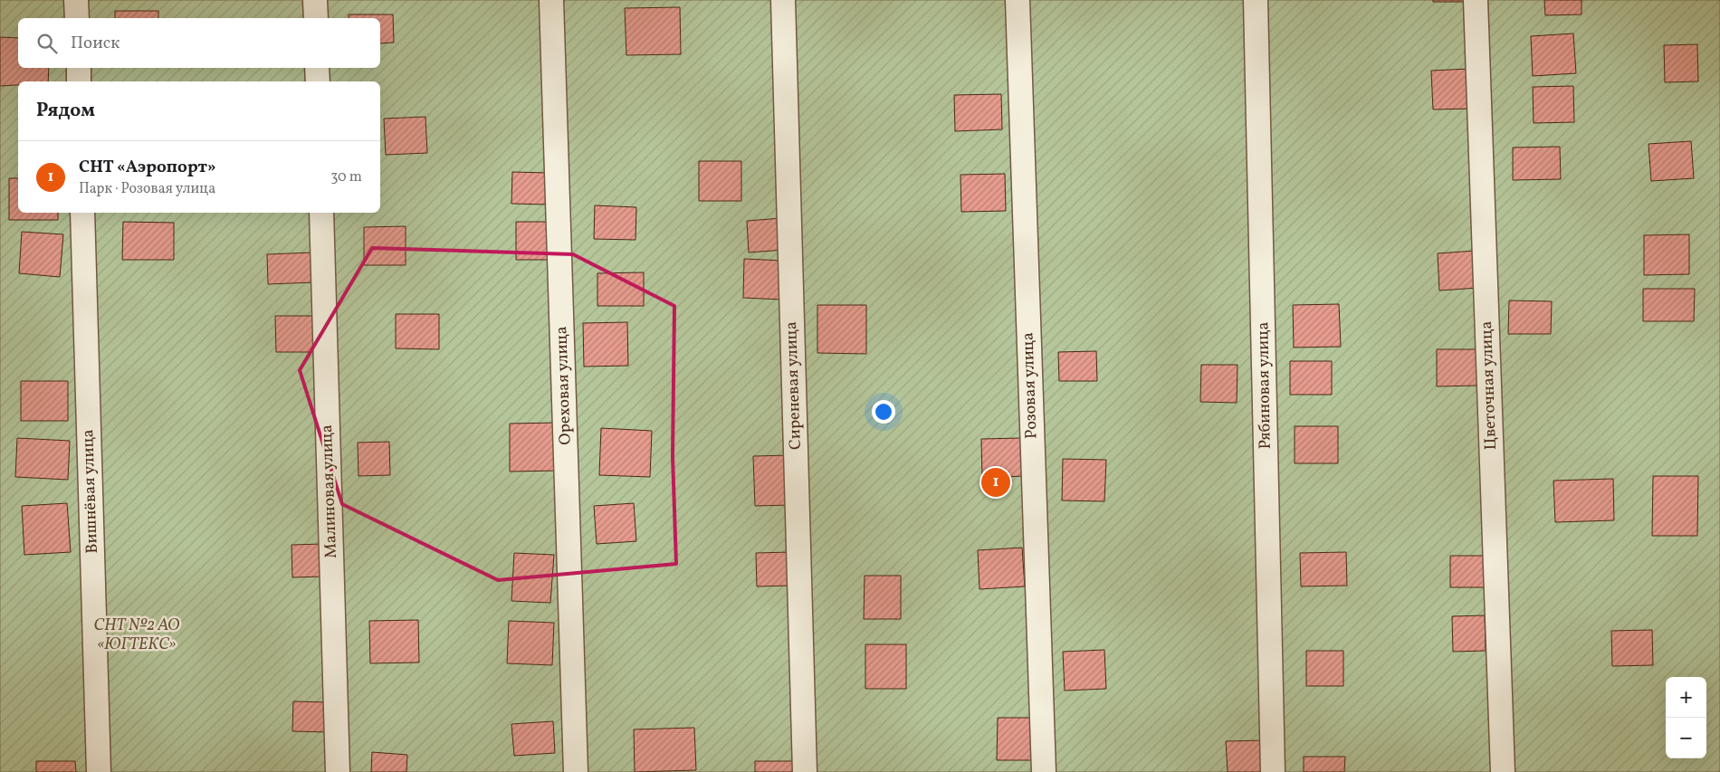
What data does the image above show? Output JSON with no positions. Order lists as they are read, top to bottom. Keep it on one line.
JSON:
{"streets":{"street":["Ореховая улица","Сиреневая улица","Розовая улица","Рябиновая улица","Цветочная улица","Вишнёвая улица","Малиновая улица"]},"parks":["СНТ №2 АО «ЮГТЕКС»"],"page":{"search":"Поиск","heading":"Рядом","list":[{"mark":"1","name":"СНТ «Аэропорт»","note":"Парк · Розовая улица","value":"30 m"}],"pins":"1","map_buttons":["+","−"]}}
